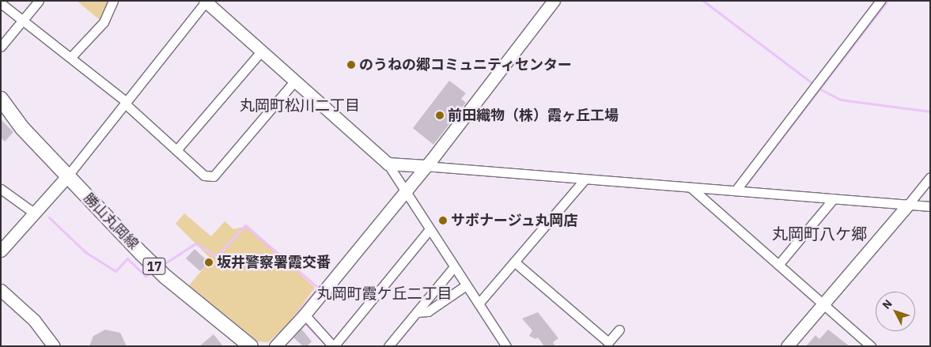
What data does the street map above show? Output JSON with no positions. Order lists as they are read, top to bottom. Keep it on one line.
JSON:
{"streets":{"main road":["勝山丸岡線","17"]},"districts":["丸岡町松川二丁目","丸岡町八ケ郷","丸岡町霞ケ丘二丁目"],"places":["のうねの郷コミュニティセンター","前田織物（株）霞ヶ丘工場","サボナージュ丸岡店","坂井警察署霞交番"],"north":"top left"}
